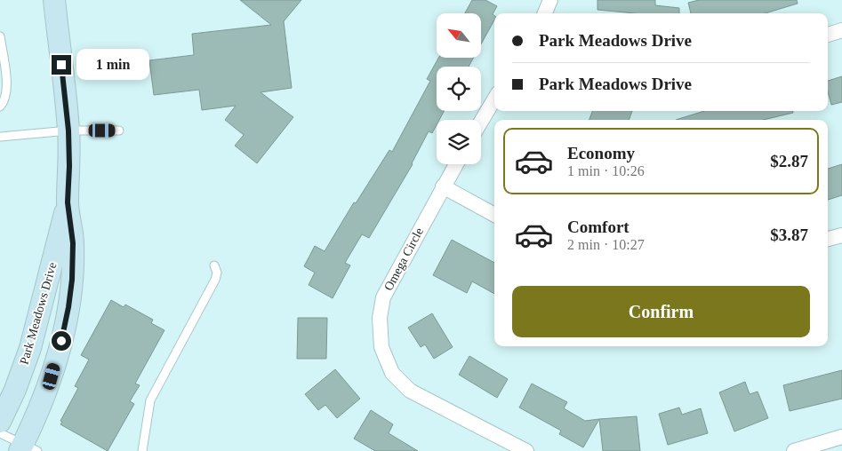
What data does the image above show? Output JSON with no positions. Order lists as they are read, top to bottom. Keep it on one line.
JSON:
{"streets":{"main road":["Park Meadows Drive"],"street":["Omega Circle"]},"north":"top left","page":{"banner":["Park Meadows Drive","Park Meadows Drive"],"bubble":"1 min","list":[{"name":"Economy","note":"1 min · 10:26","value":"$2.87"},{"name":"Comfort","note":"2 min · 10:27","value":"$3.87"}],"buttons":"Confirm"}}
